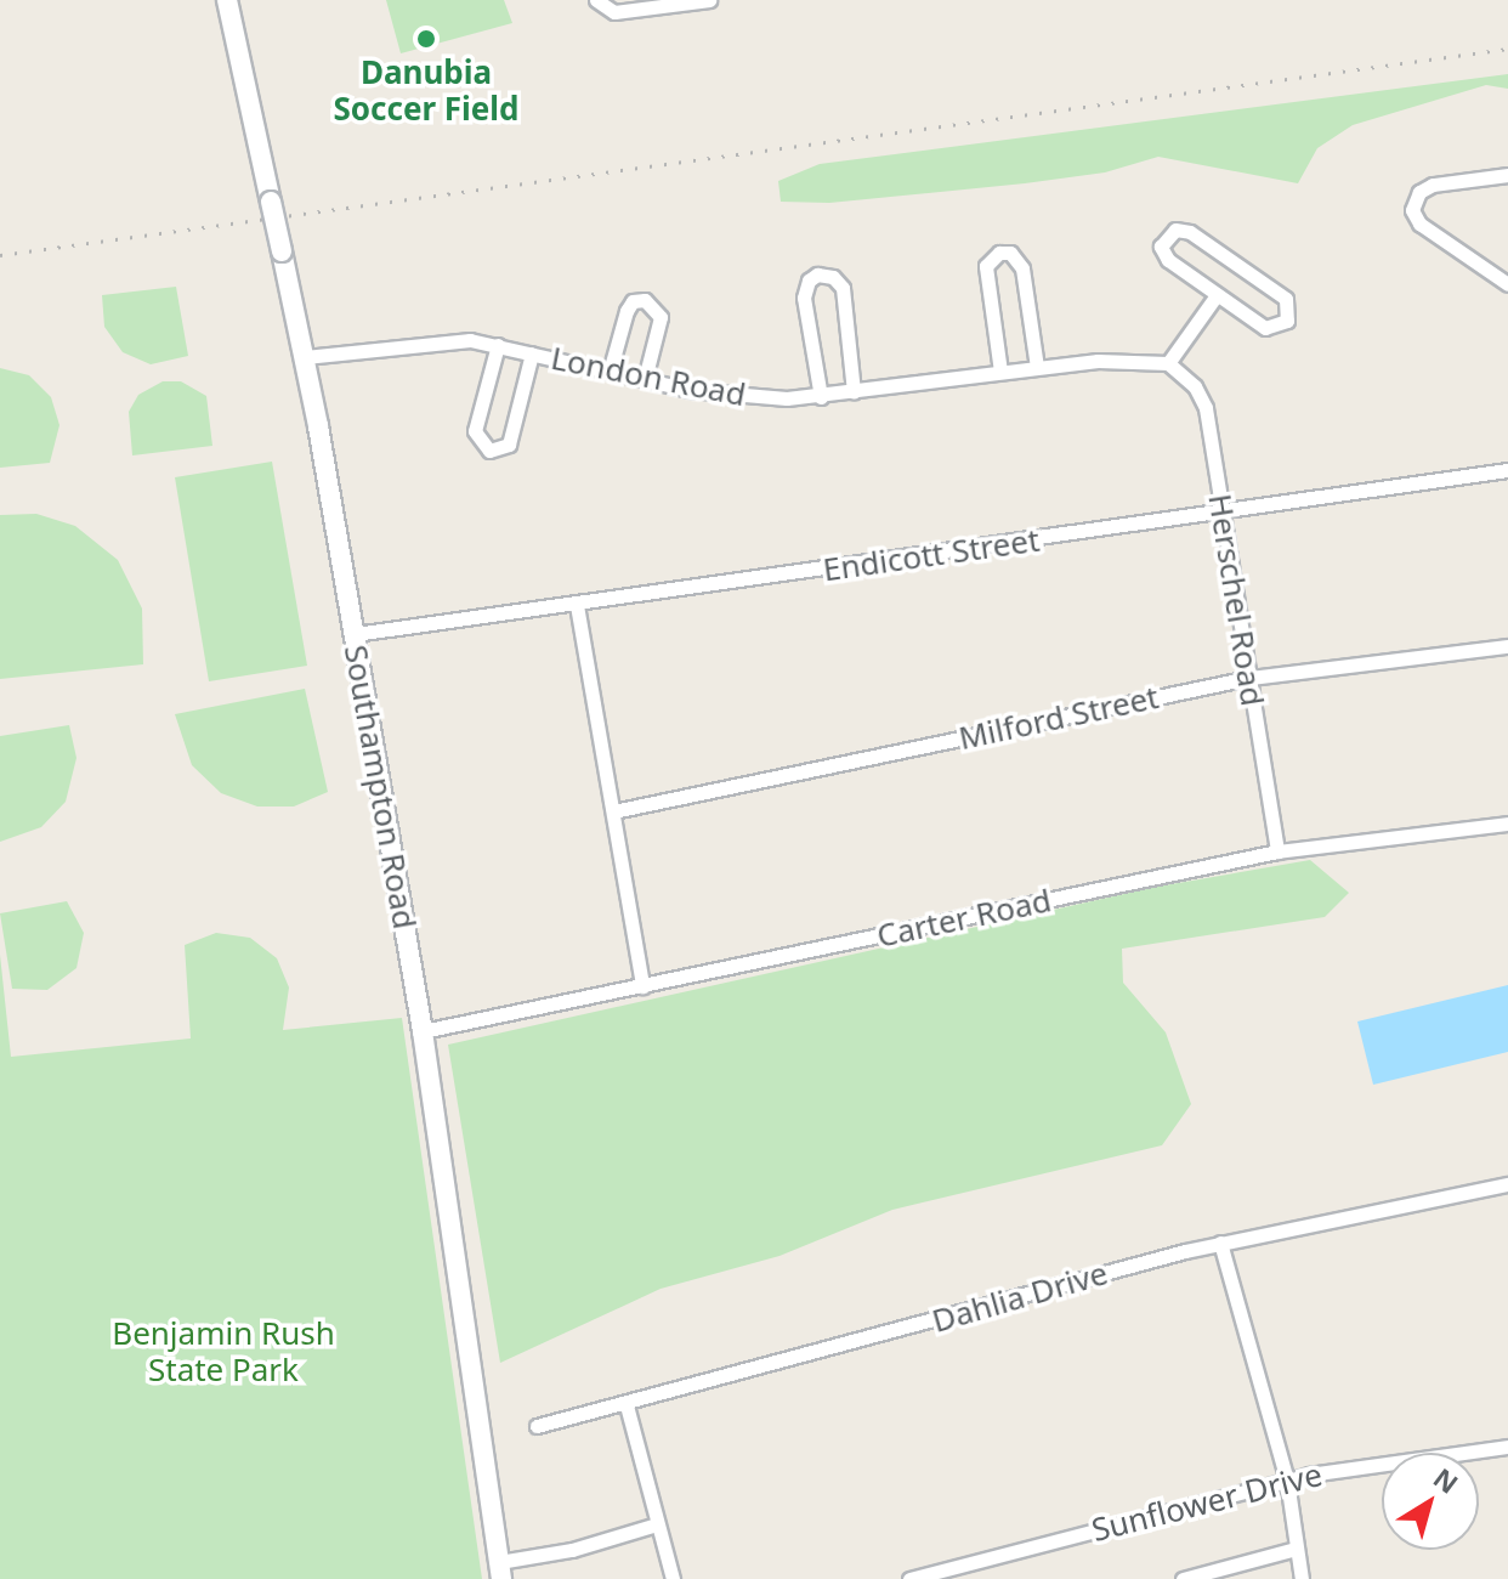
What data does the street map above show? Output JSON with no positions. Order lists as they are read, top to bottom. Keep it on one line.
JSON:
{"streets":{"street":["London Road","Endicott Street","Herschel Road","Milford Street","Southampton Road","Carter Road","Dahlia Drive","Sunflower Drive"]},"crossings":[["London Road","Herschel Road"],["London Road","Southampton Road"],["Endicott Street","Herschel Road"],["Endicott Street","Southampton Road"],["Herschel Road","Milford Street"],["Herschel Road","Carter Road"],["Southampton Road","Carter Road"]],"parks":["Benjamin Rush State Park"],"places":["Danubia Soccer Field"],"north":"top right"}
